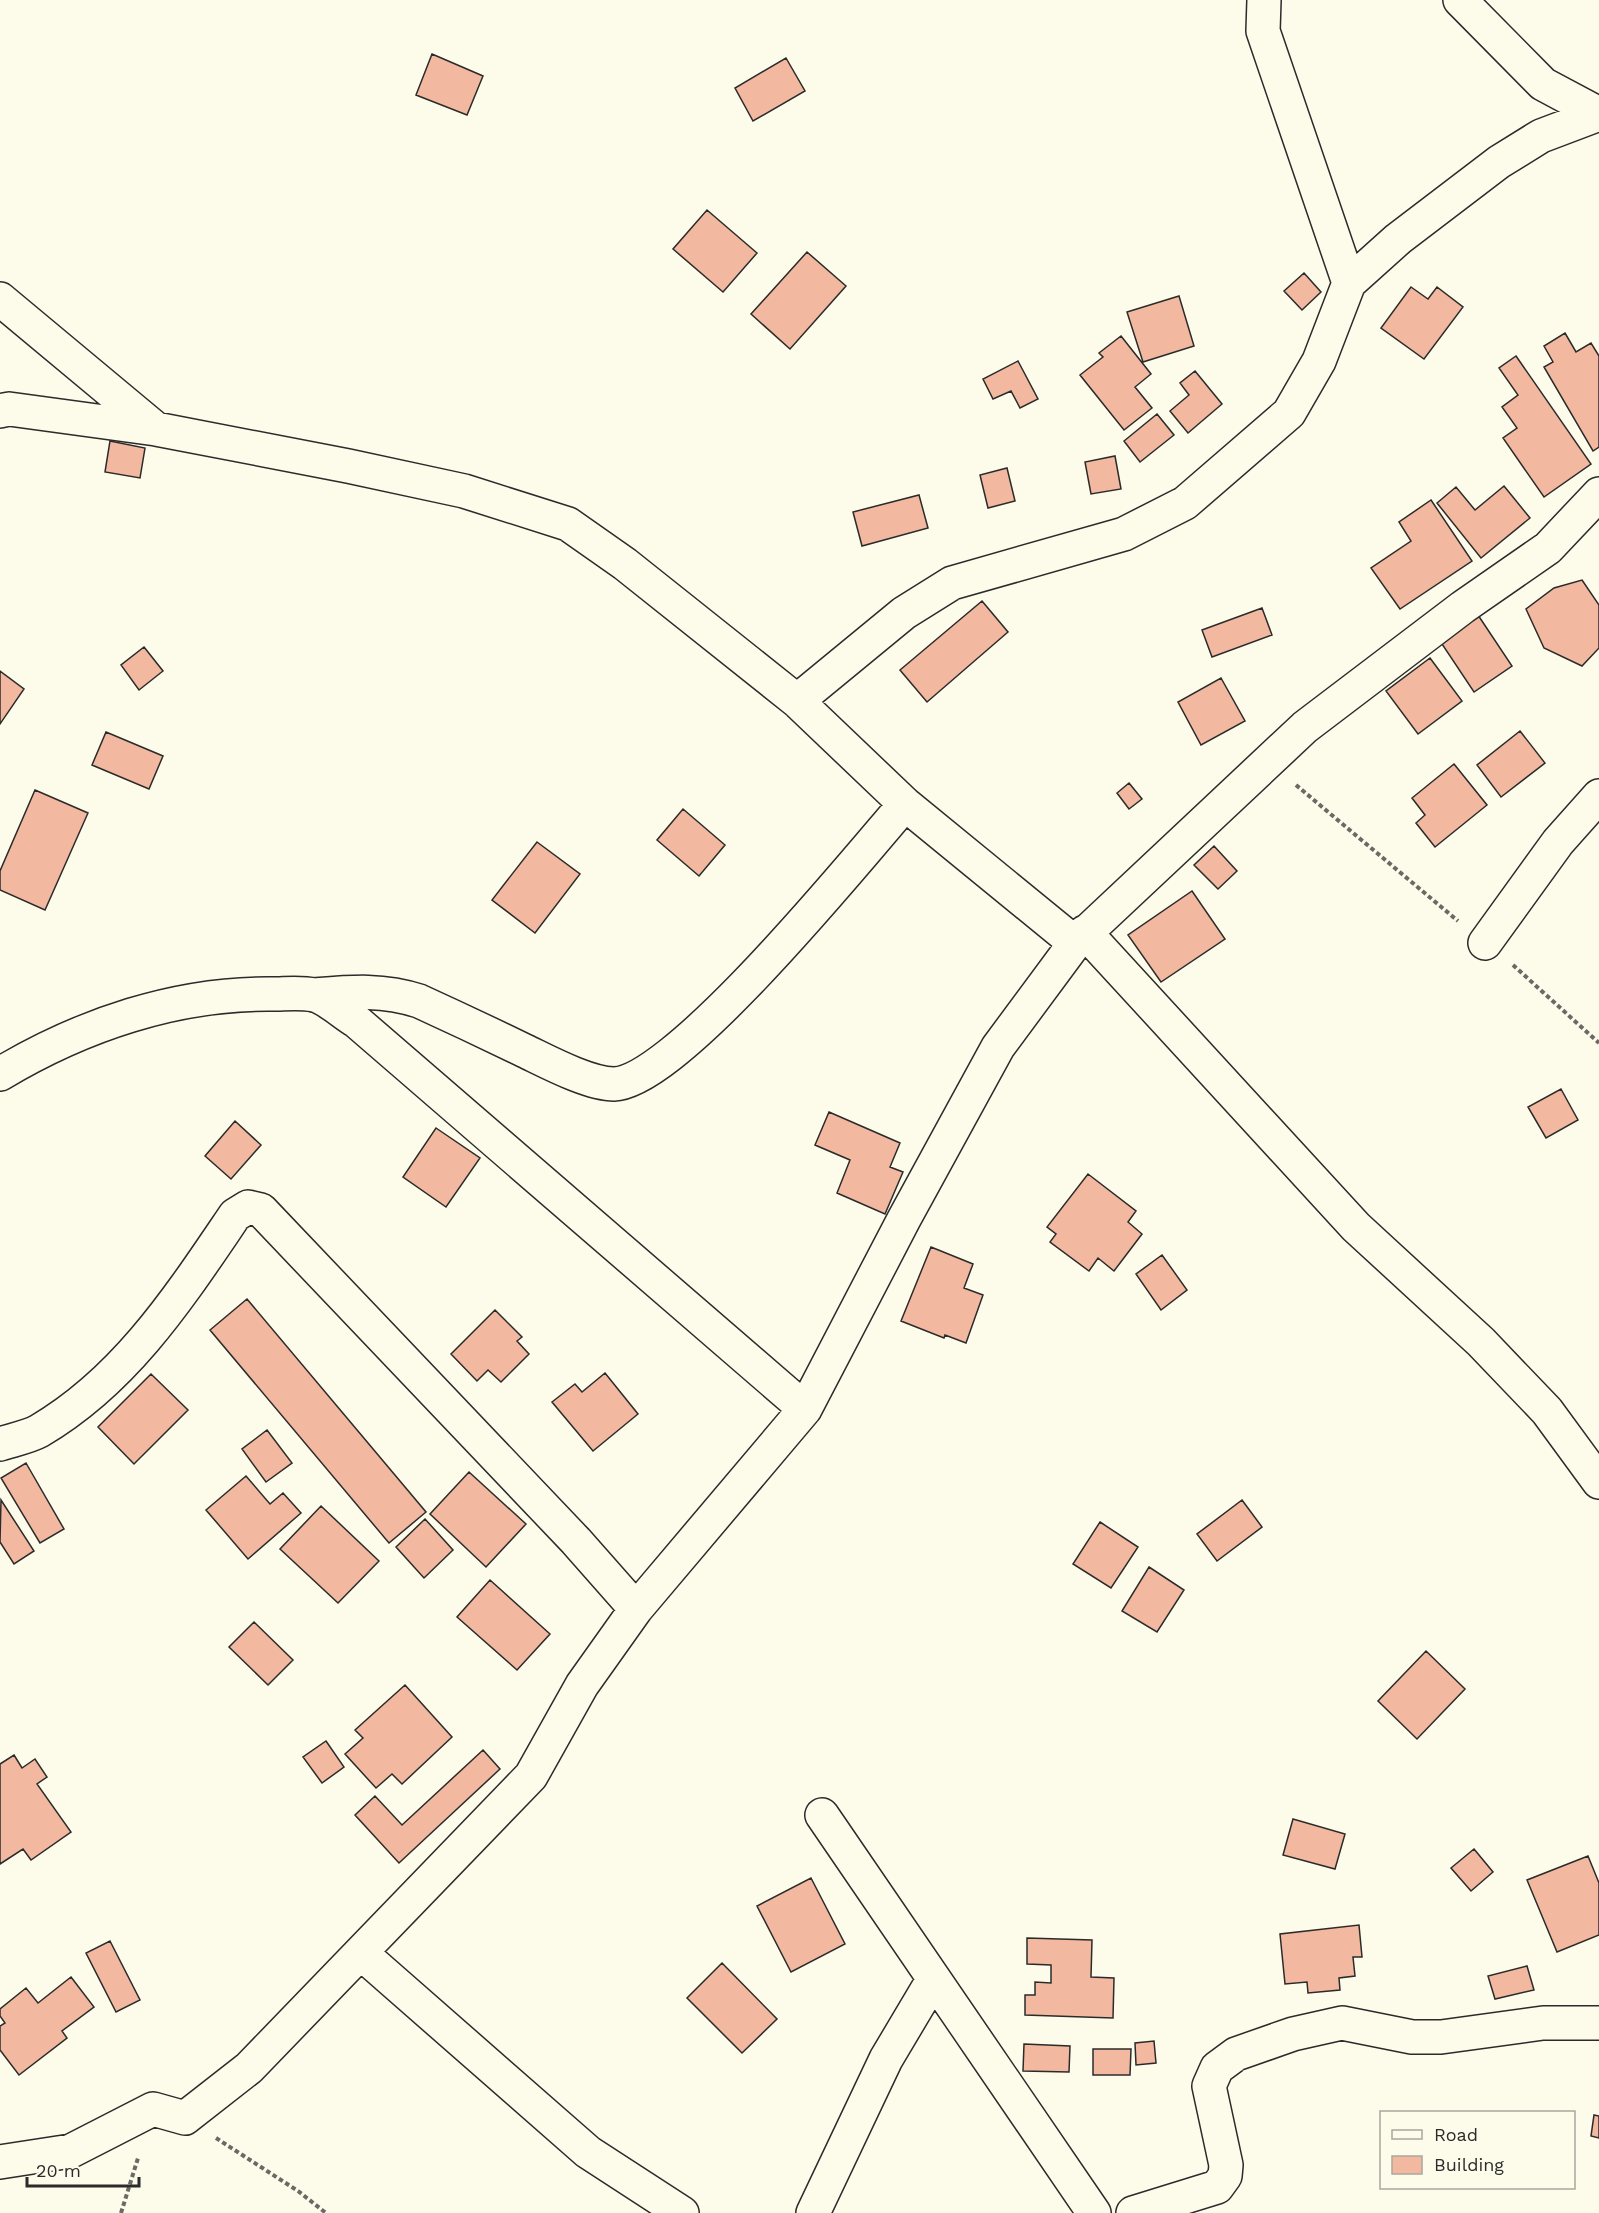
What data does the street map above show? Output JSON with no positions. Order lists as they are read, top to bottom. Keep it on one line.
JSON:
{"legend":["Road","Building"],"scale_bar":"20 m"}
